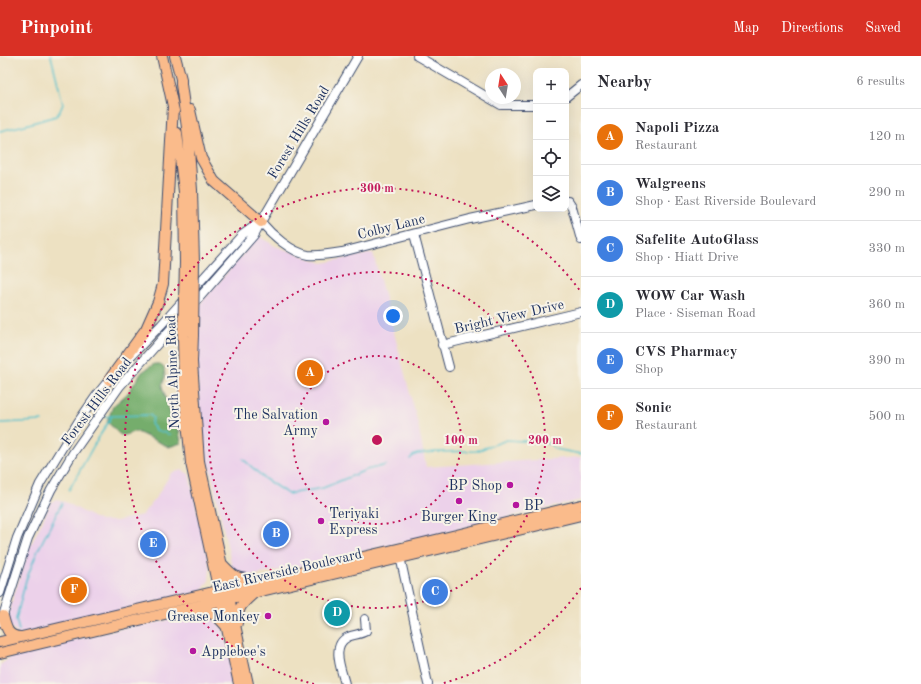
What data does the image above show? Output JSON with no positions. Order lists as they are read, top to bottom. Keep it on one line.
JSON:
{"streets":{"main road":["North Alpine Road","East Riverside Boulevard"],"street":["Forest Hills Road","Colby Lane","Bright View Drive"]},"crossings":[["Forest Hills Road","Colby Lane"],["North Alpine Road","East Riverside Boulevard"]],"places":["The Salvation Army","BP Shop","Burger King","BP","Teriyaki Express","Grease Monkey","Applebee's"],"north":"top","page":{"header":"Pinpoint","nav":["Map","Directions","Saved"],"heading":["Nearby","6 results"],"map_buttons":["+","−"],"list":[{"mark":"A","name":"Napoli Pizza","note":"Restaurant","value":"120 m"},{"mark":"B","name":"Walgreens","note":"Shop · East Riverside Boulevard","value":"290 m"},{"mark":"C","name":"Safelite AutoGlass","note":"Shop · Hiatt Drive","value":"330 m"},{"mark":"D","name":"WOW Car Wash","note":"Place · Siseman Road","value":"360 m"},{"mark":"E","name":"CVS Pharmacy","note":"Shop","value":"390 m"},{"mark":"F","name":"Sonic","note":"Restaurant","value":"500 m"}],"pins":["A","B","E","F","C","D"]},"rings":["300 m","100 m","200 m"]}
